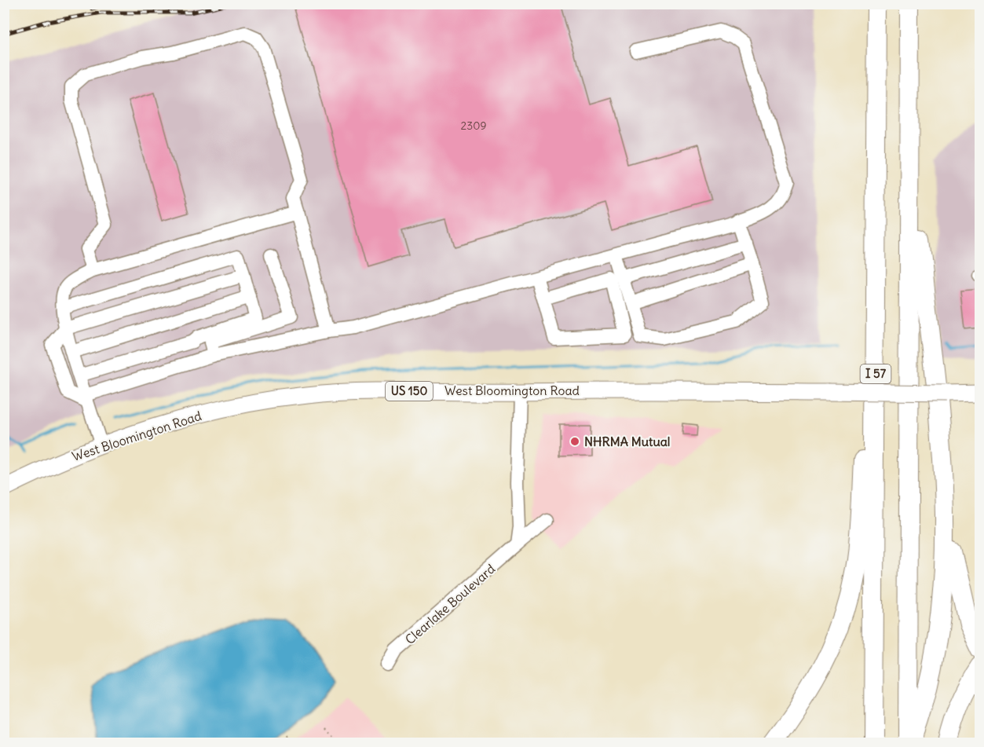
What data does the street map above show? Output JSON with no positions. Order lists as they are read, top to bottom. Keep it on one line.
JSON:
{"streets":{"highway":["I 57"],"main road":["West Bloomington Road","US 150"],"street":["Clearlake Boulevard"]},"places":["NHRMA Mutual"],"house_numbers":["2309"]}
